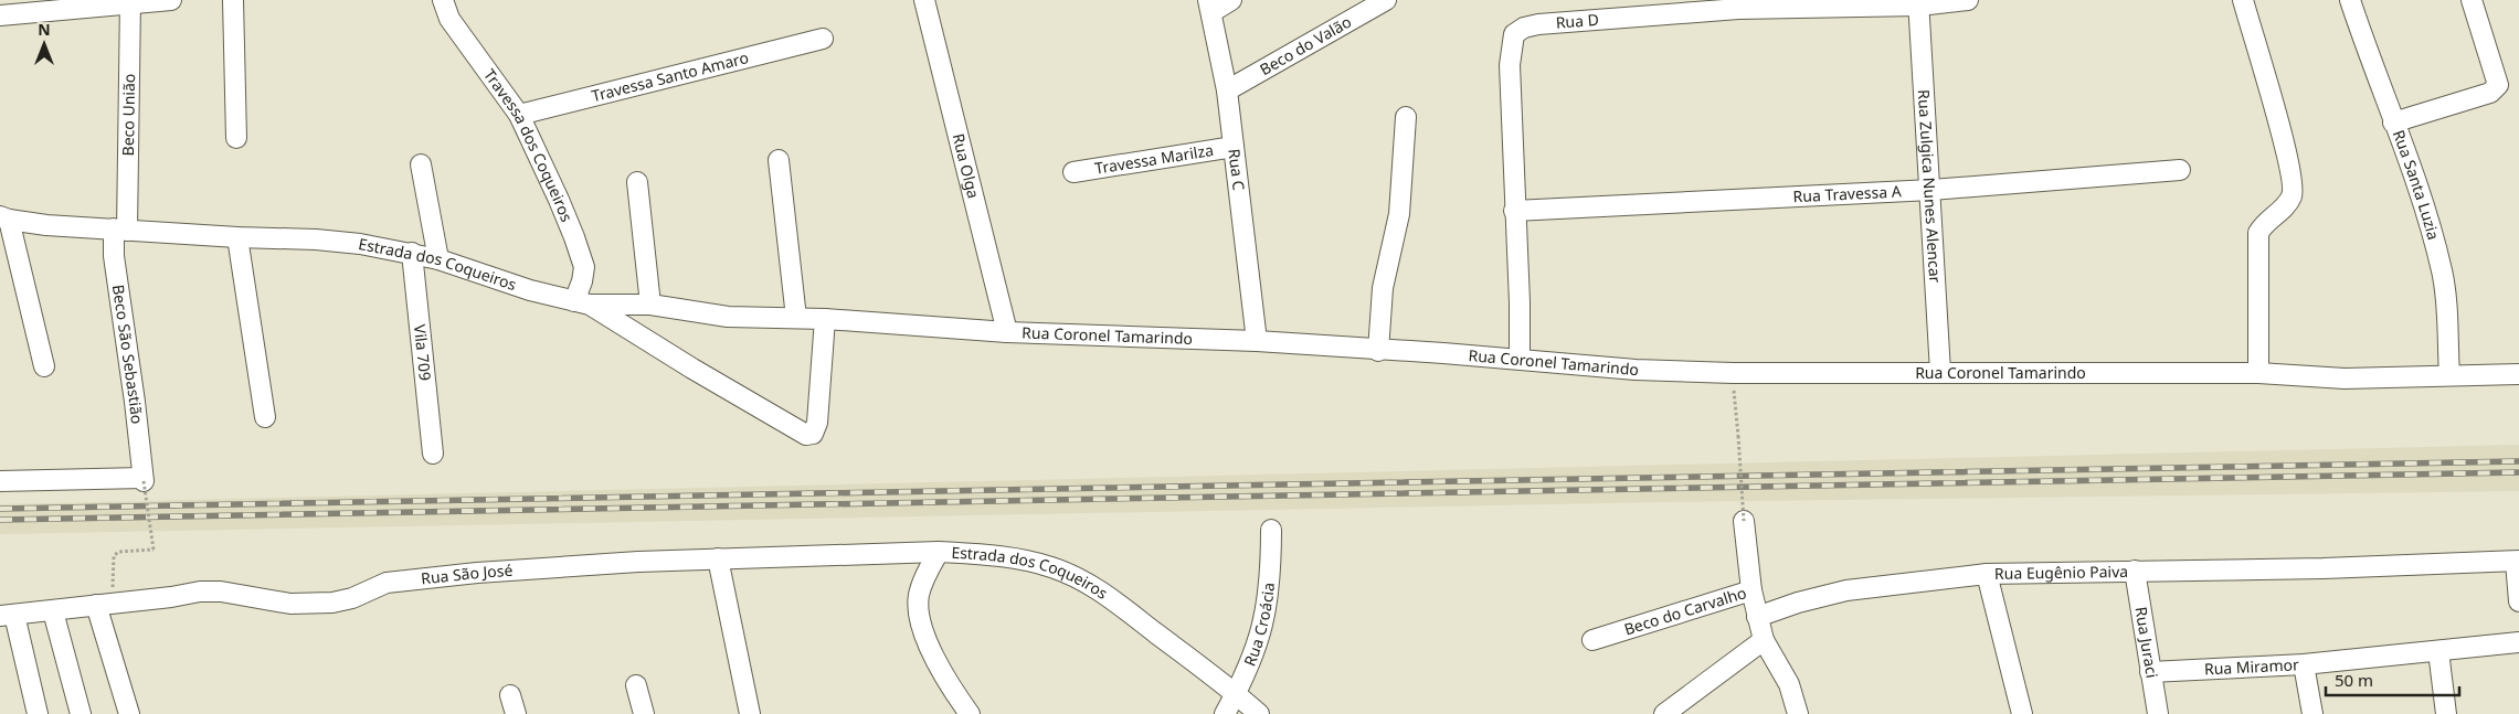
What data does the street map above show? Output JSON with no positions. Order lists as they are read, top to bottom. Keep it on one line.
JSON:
{"streets":{"street":["Rua D","Beco do Valão","Travessa Santo Amaro","Beco União","Travessa dos Coqueiros","Travessa Marilza","Rua Olga","Rua C","Rua Santa Luzia","Rua Zulgica Nunes Alencar","Rua Travessa A","Estrada dos Coqueiros","Rua Coronel Tamarindo","Vila 709","Beco São Sebastião","Rua Eugênio Paiva","Rua São José","Beco do Carvalho","Rua Croácia","Rua Juraci","Rua Miramor"]},"crossings":[["Rua D","Rua Zulgica Nunes Alencar"],["Rua D","Rua Travessa A"],["Rua D","Rua Coronel Tamarindo"],["Beco do Valão","Rua C"],["Travessa Santo Amaro","Travessa dos Coqueiros"],["Beco União","Estrada dos Coqueiros"],["Beco União","Beco São Sebastião"],["Travessa dos Coqueiros","Estrada dos Coqueiros"],["Travessa dos Coqueiros","Rua Coronel Tamarindo"],["Travessa Marilza","Rua C"],["Rua Olga","Rua Coronel Tamarindo"],["Rua C","Rua Coronel Tamarindo"],["Rua Santa Luzia","Rua Coronel Tamarindo"],["Rua Zulgica Nunes Alencar","Rua Travessa A"],["Rua Zulgica Nunes Alencar","Rua Coronel Tamarindo"],["Estrada dos Coqueiros","Rua Coronel Tamarindo"],["Estrada dos Coqueiros","Vila 709"],["Estrada dos Coqueiros","Beco São Sebastião"],["Estrada dos Coqueiros","Rua São José"],["Estrada dos Coqueiros","Rua Croácia"],["Rua Eugênio Paiva","Beco do Carvalho"],["Rua Eugênio Paiva","Rua Juraci"],["Rua Juraci","Rua Miramor"]],"scale_bar":"50 m","north":"top"}
